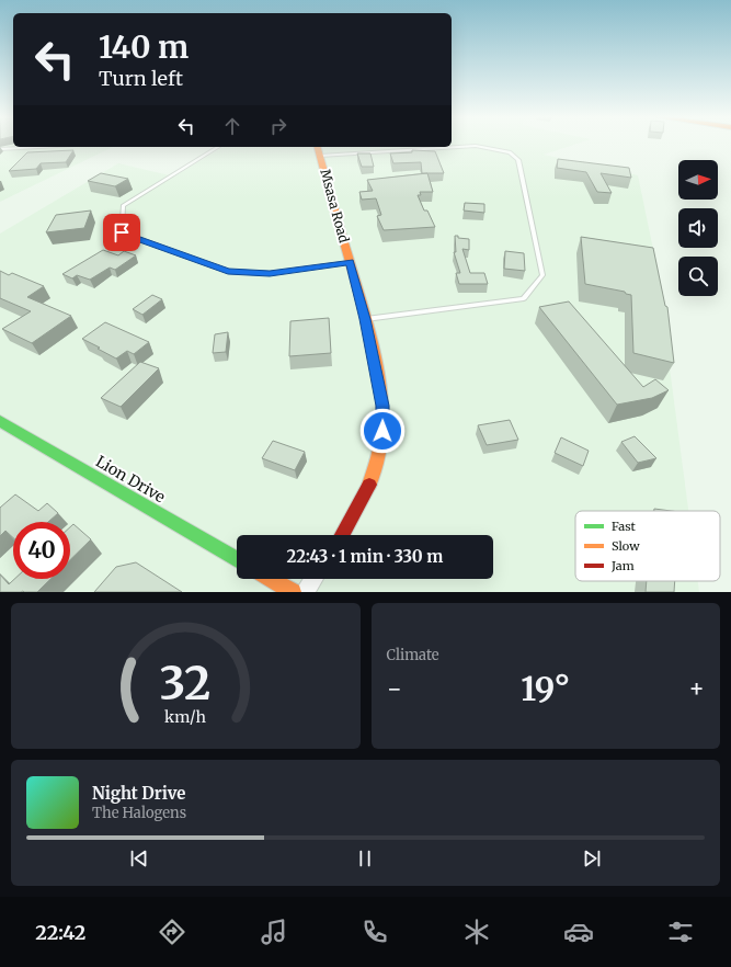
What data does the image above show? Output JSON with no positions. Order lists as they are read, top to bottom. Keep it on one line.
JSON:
{"streets":{"street":["Msasa Road","Lion Drive"]},"legend":["Fast","Slow","Jam"],"north":"right","page":{"turn":["140 m","Turn left"],"limit":"40","trip":"22:43 · 1 min · 330 m","tile":"Climate","heat":["−","19°","+"],"song":["Night Drive","The Halogens"],"tabs":"22:42","gauge":["32","km/h"]}}
